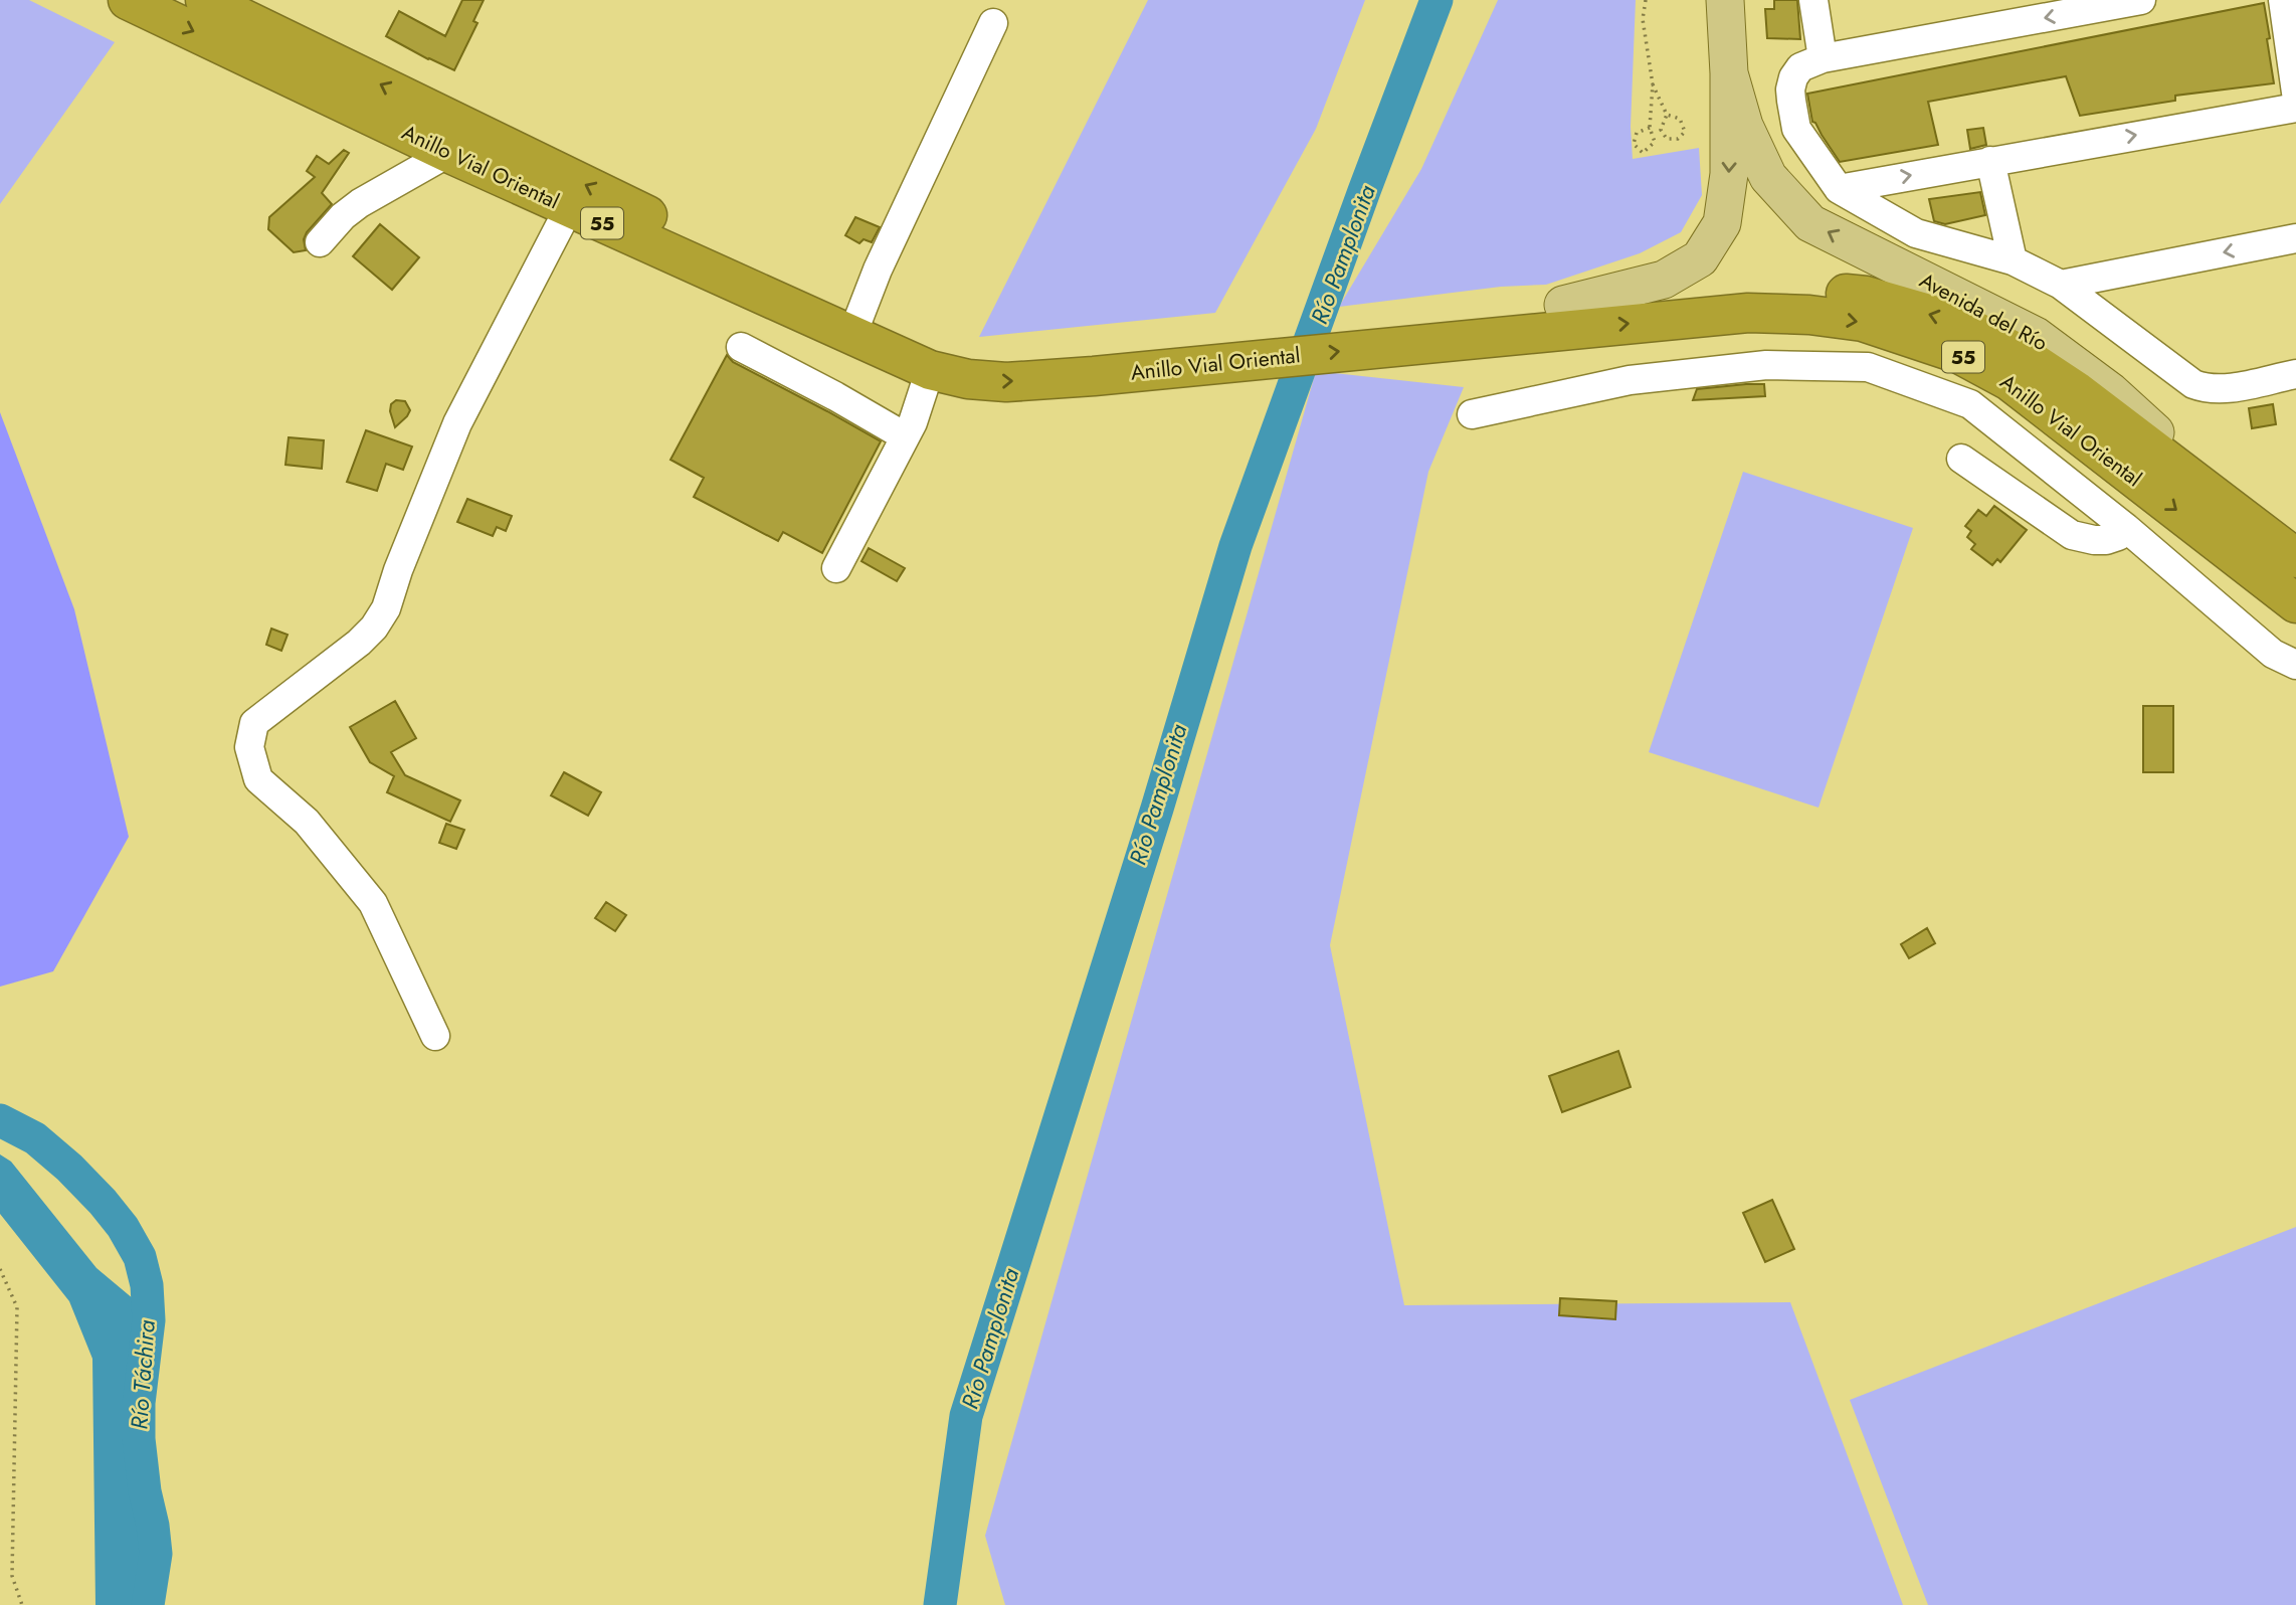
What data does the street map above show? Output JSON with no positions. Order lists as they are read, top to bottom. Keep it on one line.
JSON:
{"streets":{"highway":["Anillo Vial Oriental","55"],"main road":["Avenida del Río"]},"crossings":[["Anillo Vial Oriental","Avenida del Río"]],"water":["Río Pamplonita","Río Táchira"]}
